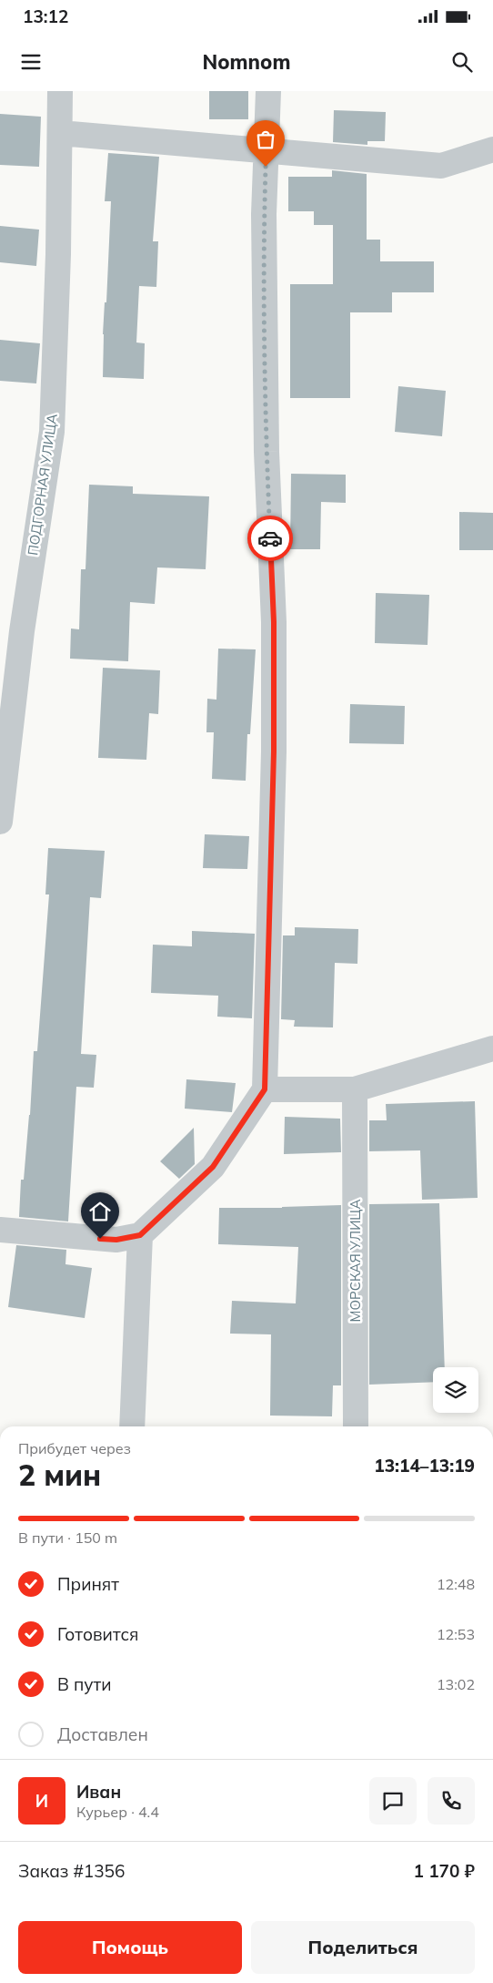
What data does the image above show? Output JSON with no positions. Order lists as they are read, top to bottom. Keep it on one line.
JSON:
{"streets":{"street":["ПОДГОРНАЯ УЛИЦА","МОРСКАЯ УЛИЦА"]},"page":{"status":"13:12","header":"Nomnom","heading":["2 мин","Прибудет через","13:14–13:19"],"panel":["Иван","Курьер · 4.4","Заказ #1356","1 170 ₽"],"bar":"В пути · 150 m","list":[["Принят","12:48"],["Готовится","12:53"],["В пути","13:02"],"Доставлен"],"round":"И","buttons":["Помощь","Поделиться"]}}
